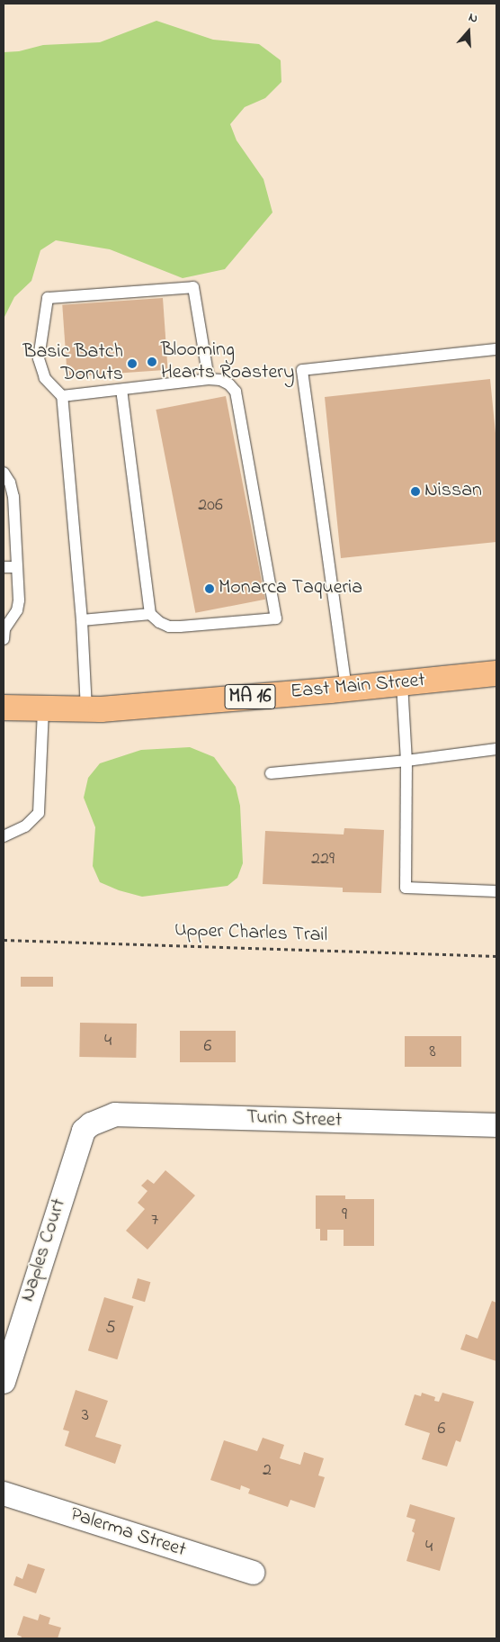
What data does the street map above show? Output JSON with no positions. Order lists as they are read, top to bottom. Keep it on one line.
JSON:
{"streets":{"main road":["East Main Street","MA 16"],"street":["Turin Street","Naples Court","Palerma Street"],"path":["Upper Charles Trail"]},"crossings":[["Turin Street","Naples Court"]],"places":["Blooming Hearts Roastery","Basic Batch Donuts","Nissan","Monarca Taqueria"],"house_numbers":["206","229","4","6","8","9","7","5","3","6","2","4"],"north":"top"}
